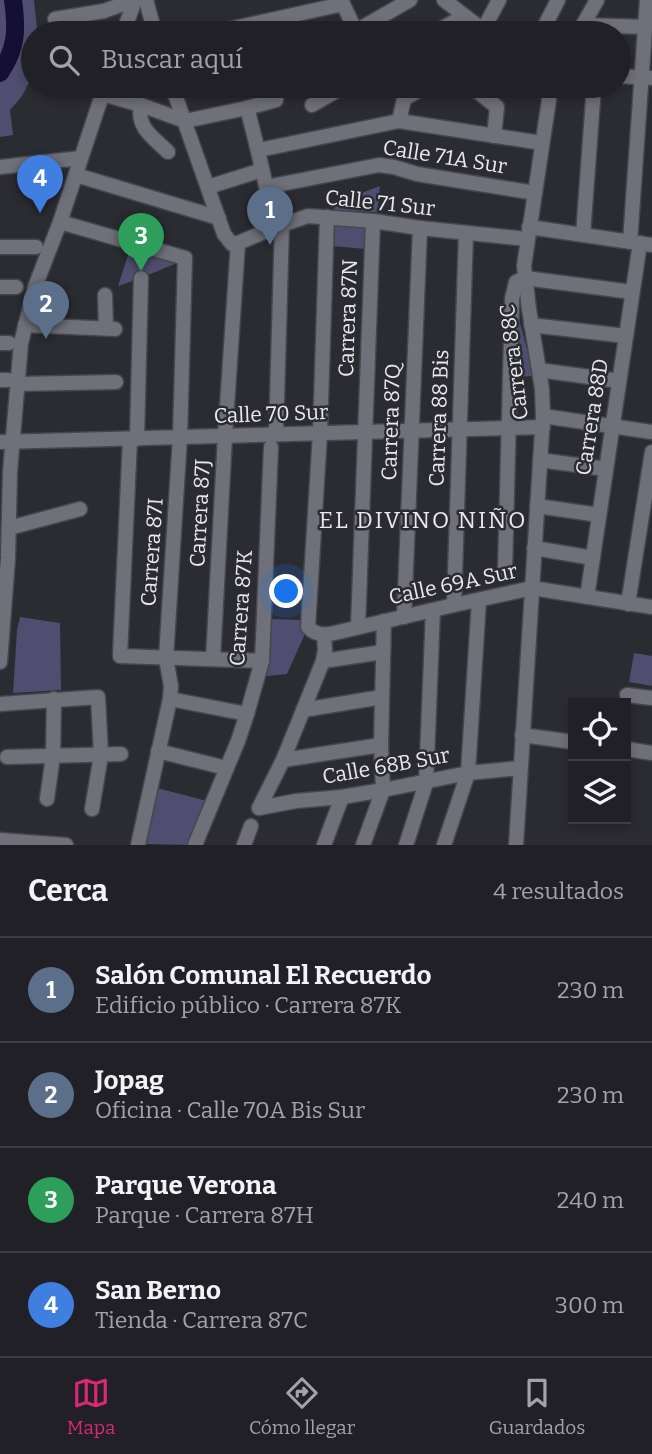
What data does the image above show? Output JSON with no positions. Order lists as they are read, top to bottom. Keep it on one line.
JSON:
{"streets":{"street":["Calle 71A Sur","Calle 71 Sur","Carrera 87N","Carrera 88C","Calle 70 Sur","Carrera 88D","Carrera 88 Bis","Carrera 87Q","Carrera 87J","Carrera 87I","Calle 69A Sur","Carrera 87K","Calle 68B Sur"]},"crossings":[["Calle 71A Sur","Carrera 88C"],["Calle 71A Sur","Carrera 87K"],["Calle 71 Sur","Carrera 87N"],["Calle 71 Sur","Carrera 88C"],["Calle 71 Sur","Carrera 88D"],["Calle 71 Sur","Carrera 88 Bis"],["Calle 71 Sur","Carrera 87Q"],["Calle 71 Sur","Carrera 87J"],["Calle 71 Sur","Carrera 87K"],["Carrera 87N","Calle 70 Sur"],["Carrera 87N","Calle 69A Sur"],["Carrera 88C","Calle 70 Sur"],["Carrera 88C","Calle 69A Sur"],["Carrera 88C","Calle 68B Sur"],["Calle 70 Sur","Carrera 88D"],["Calle 70 Sur","Carrera 88 Bis"],["Calle 70 Sur","Carrera 87Q"],["Calle 70 Sur","Carrera 87J"],["Calle 70 Sur","Carrera 87I"],["Calle 70 Sur","Carrera 87K"],["Carrera 88D","Calle 69A Sur"],["Carrera 88 Bis","Calle 69A Sur"],["Carrera 87Q","Calle 69A Sur"]],"districts":["EL DIVINO NIÑO"],"page":{"search":"Buscar aquí","pins":["4","1","3","2"],"heading":["Cerca","4 resultados"],"list":[{"mark":"1","name":"Salón Comunal El Recuerdo","note":"Edificio público · Carrera 87K","value":"230 m"},{"mark":"2","name":"Jopag","note":"Oficina · Calle 70A Bis Sur","value":"230 m"},{"mark":"3","name":"Parque Verona","note":"Parque · Carrera 87H","value":"240 m"},{"mark":"4","name":"San Berno","note":"Tienda · Carrera 87C","value":"300 m"}],"nav":["Mapa","Cómo llegar","Guardados"]}}
